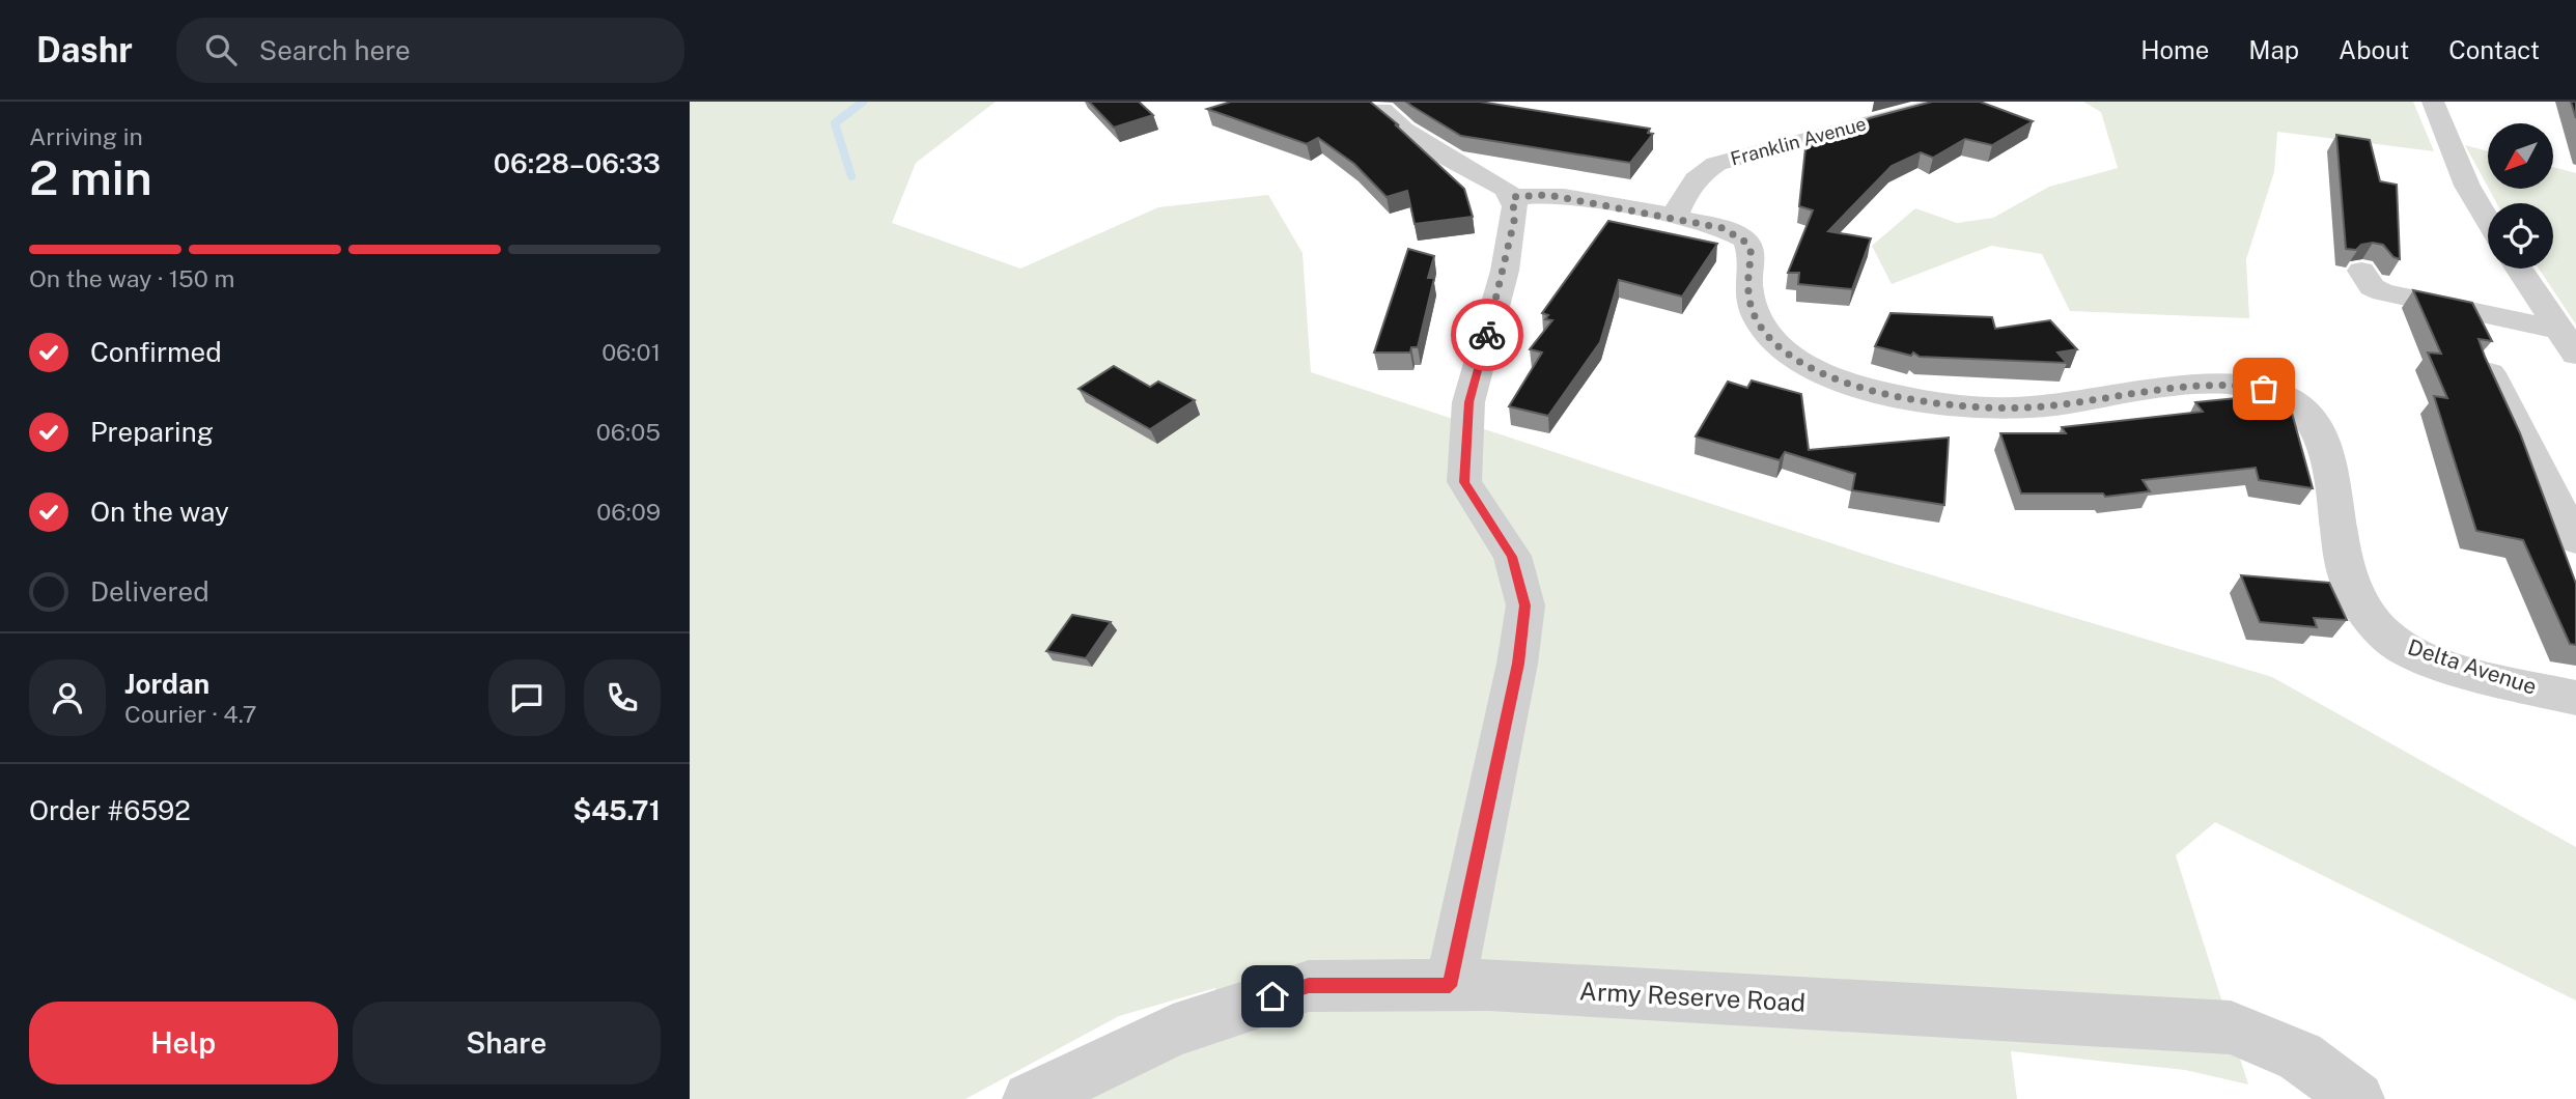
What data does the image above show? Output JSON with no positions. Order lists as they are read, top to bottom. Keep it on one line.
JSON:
{"streets":{"street":["Franklin Avenue","Delta Avenue","Army Reserve Road"]},"crossings":[["Franklin Avenue","Delta Avenue"]],"north":"bottom left","page":{"header":"Dashr","search":"Search here","nav":["Home","Map","About","Contact"],"heading":["2 min","Arriving in","06:28–06:33"],"panel":["Jordan","Courier · 4.7","Order #6592","$45.71"],"bar":"On the way · 150 m","list":[["Confirmed","06:01"],["Preparing","06:05"],["On the way","06:09"],"Delivered"],"buttons":["Help","Share"]}}
